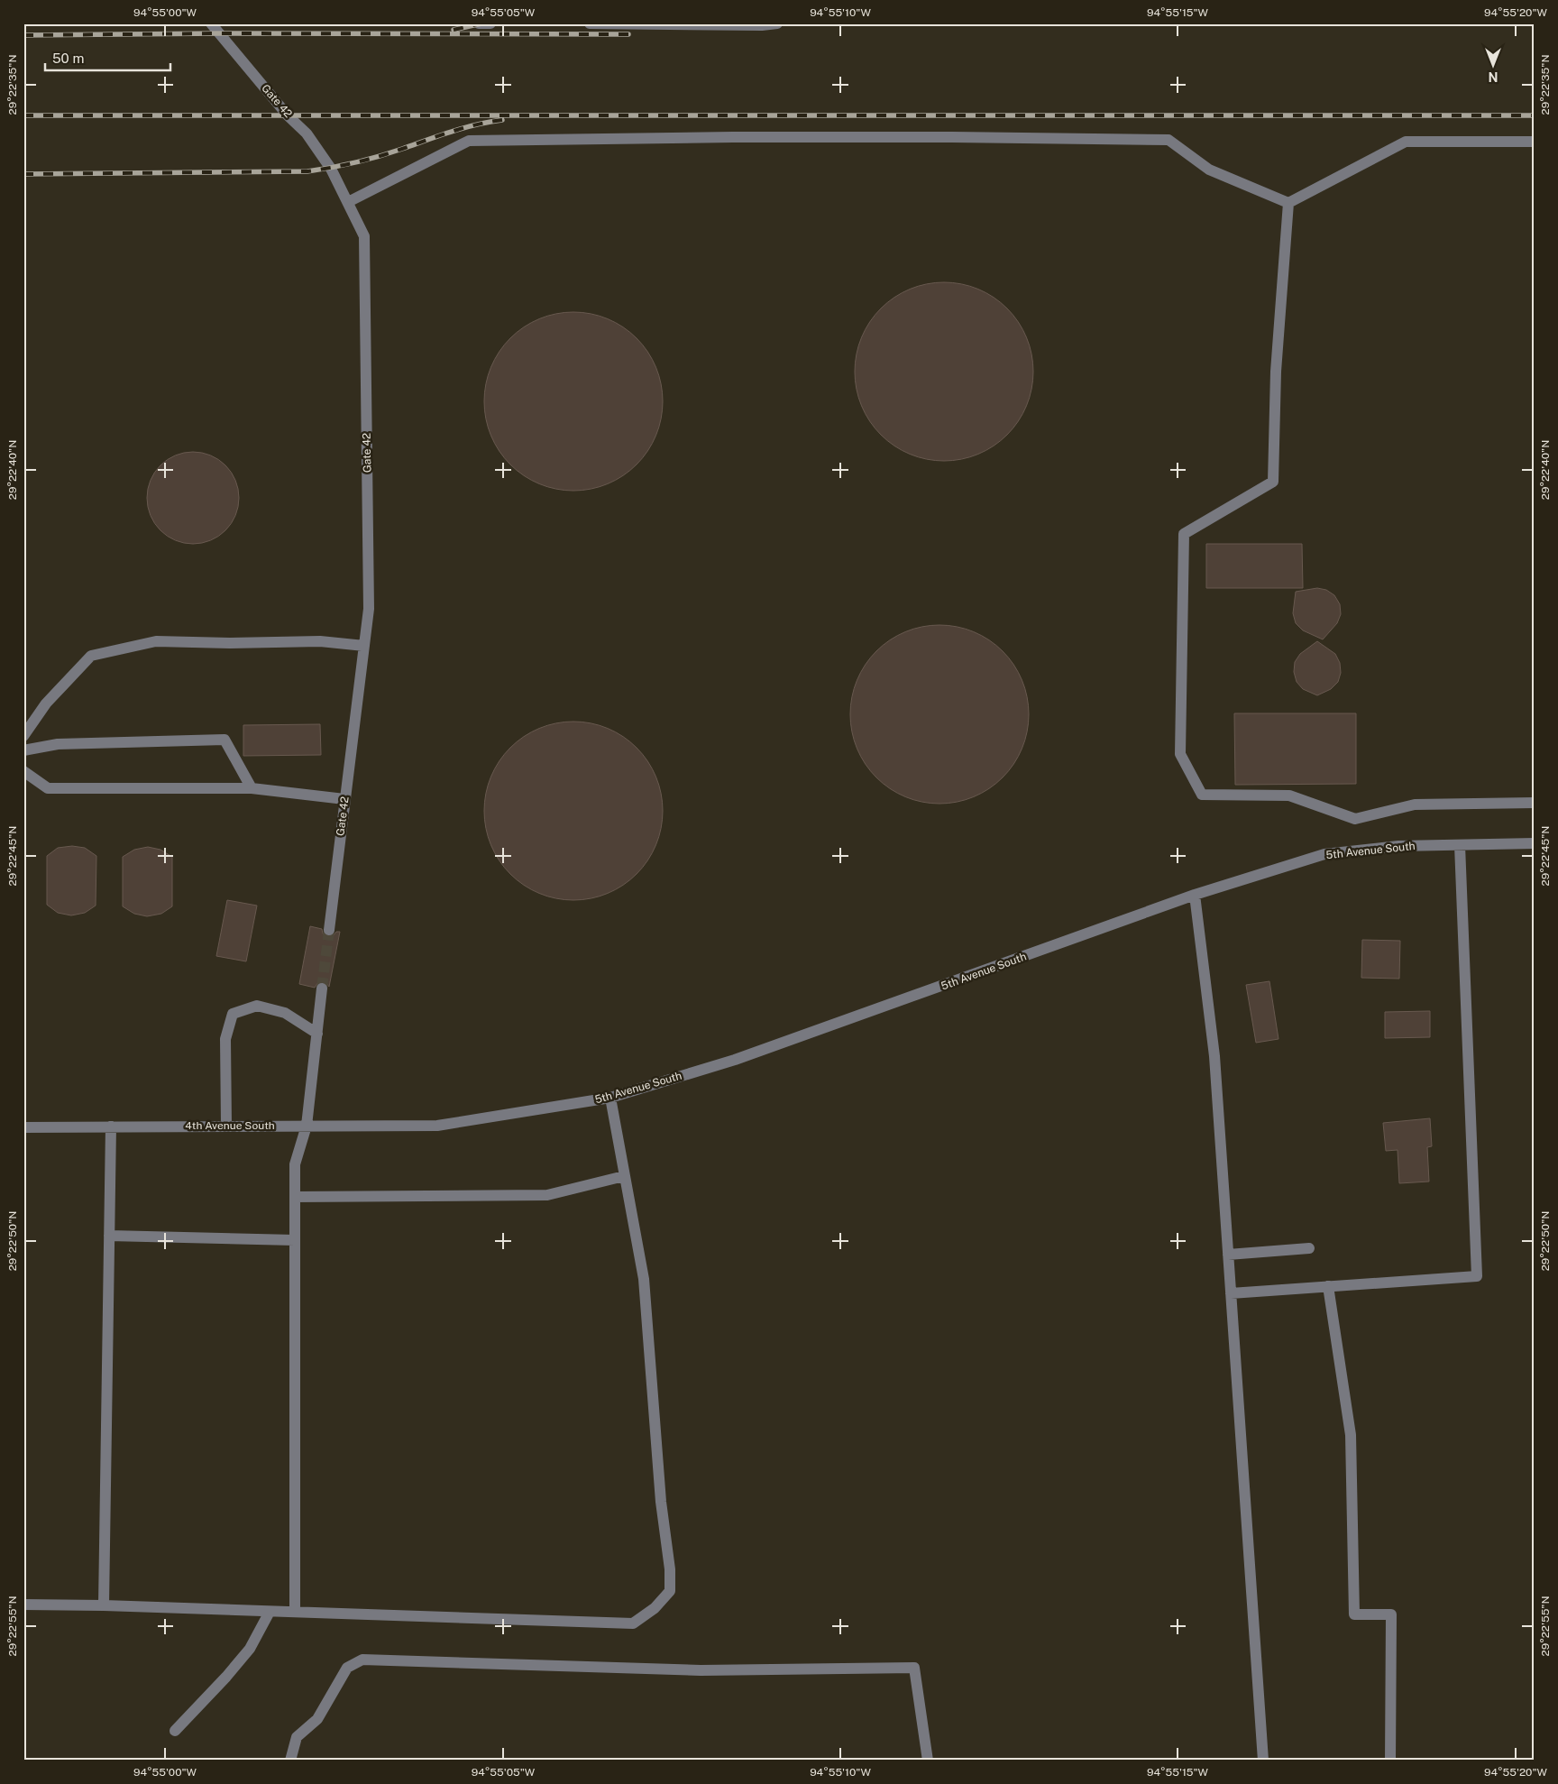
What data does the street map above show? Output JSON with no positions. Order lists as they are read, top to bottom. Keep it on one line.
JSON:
{"streets":{"street":["Gate 42","5th Avenue South","4th Avenue South"]},"crossings":[["5th Avenue South","4th Avenue South"]],"scale_bar":"50 m","north":"bottom","coordinates":["94°55'00\"W","94°55'05\"W","94°55'10\"W","94°55'15\"W","94°55'20\"W","29°22'35\"N","29°22'40\"N","29°22'45\"N","29°22'50\"N","29°22'55\"N"]}
